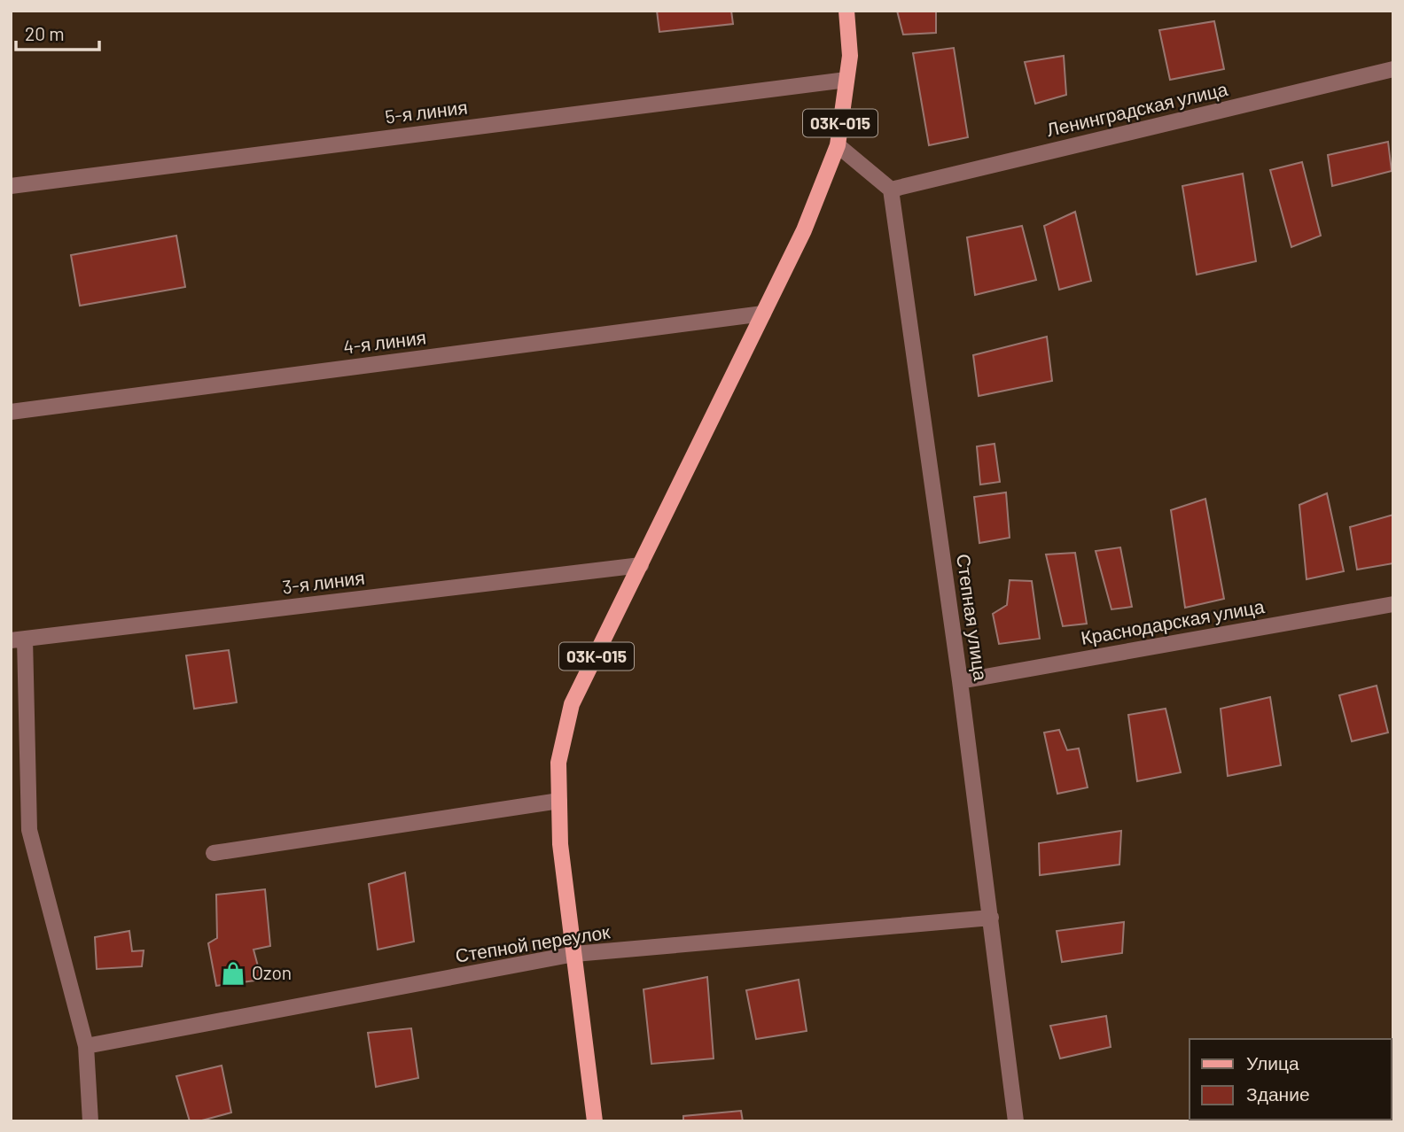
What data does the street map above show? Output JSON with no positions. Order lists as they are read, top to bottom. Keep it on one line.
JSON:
{"streets":{"main road":["03К-015"],"street":["Ленинградская улица","5-я линия","4-я линия","3-я линия","Степная улица","Краснодарская улица","Степной переулок"]},"crossings":[["Ленинградская улица","Степная улица"],["5-я линия","03К-015"],["03К-015","4-я линия"],["03К-015","3-я линия"],["03К-015","Степной переулок"],["Степная улица","Краснодарская улица"],["Степная улица","Степной переулок"]],"places":{"shop":["Ozon"]},"legend":["Улица","Здание"],"scale_bar":"20 m"}
